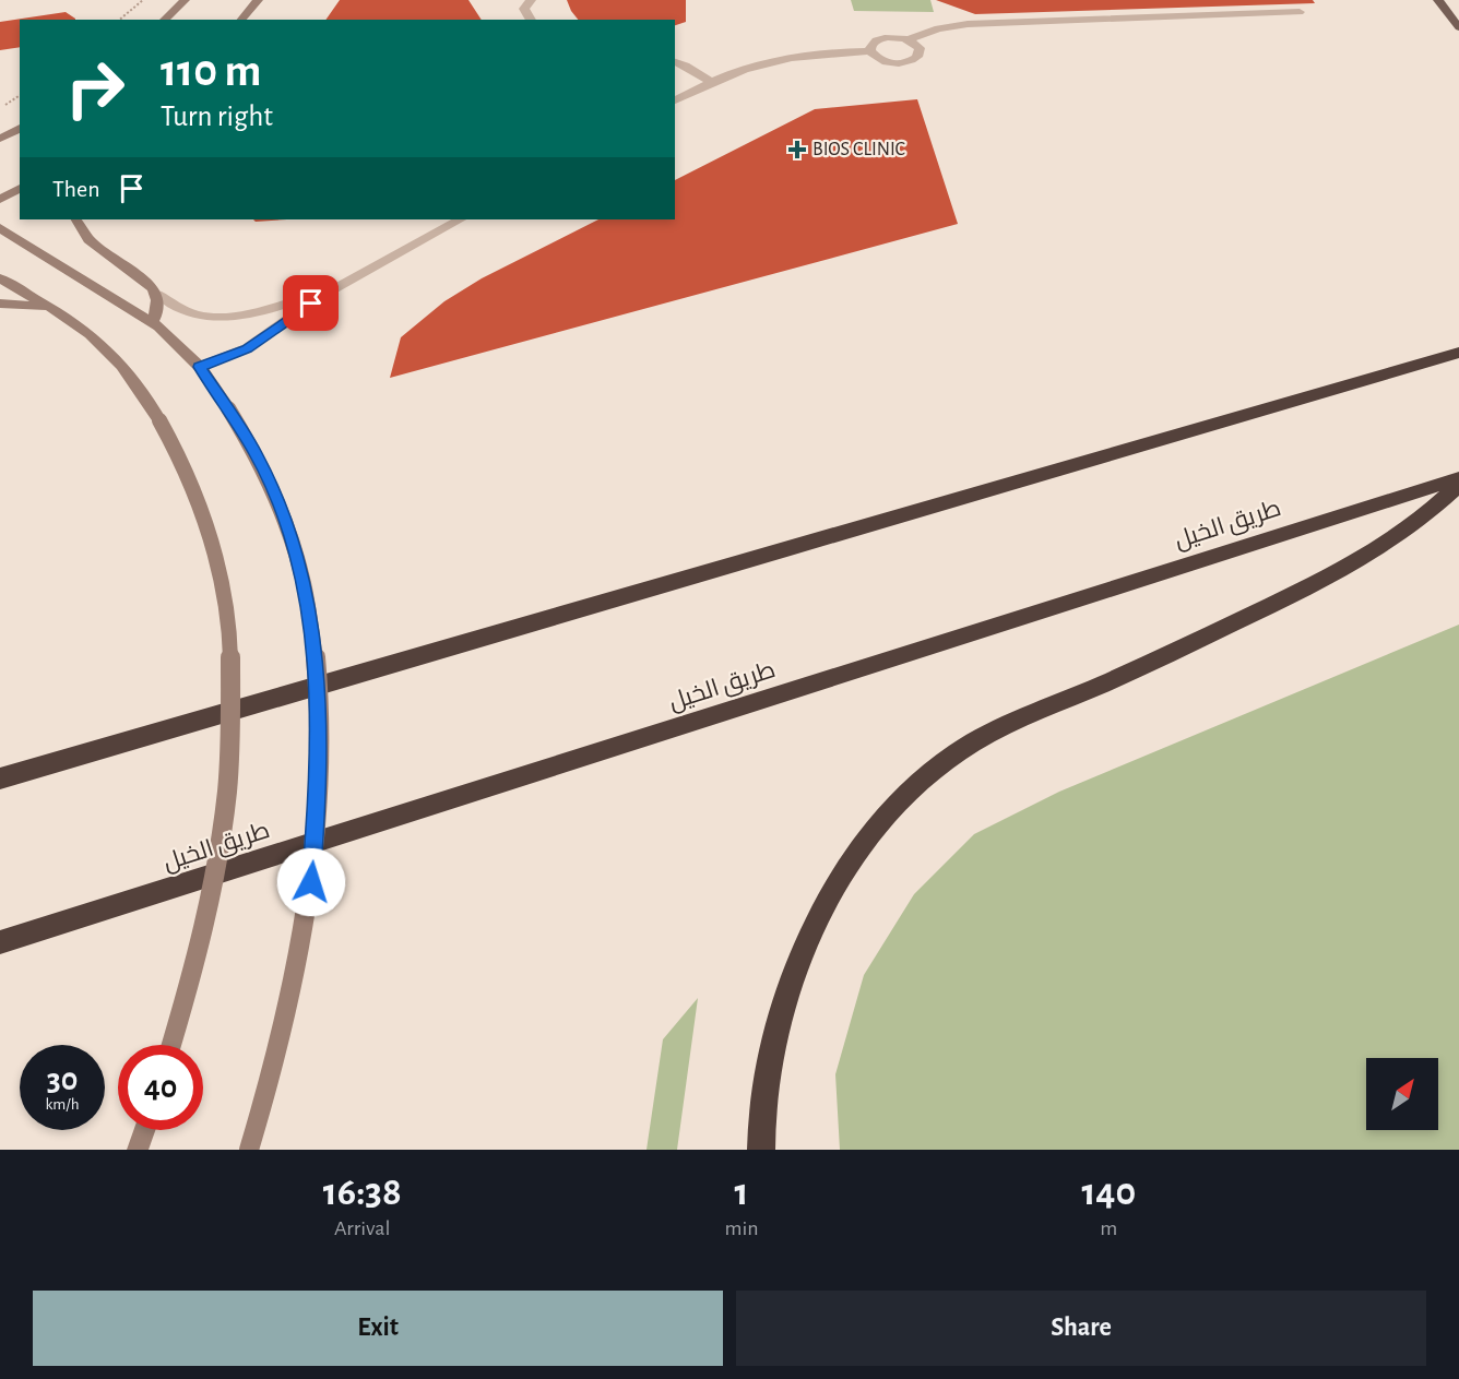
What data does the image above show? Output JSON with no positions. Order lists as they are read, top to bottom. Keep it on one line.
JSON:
{"streets":{"highway":["طريق الخيل"]},"places":{"health":["BIOS CLINIC"]},"north":"top right","page":{"turn":["110 m","Turn right"],"then":"Then","speed":"30 km/h","limit":"40","eta":["16:38","Arrival","1","min","140","m"],"buttons":["Exit","Share"]}}
